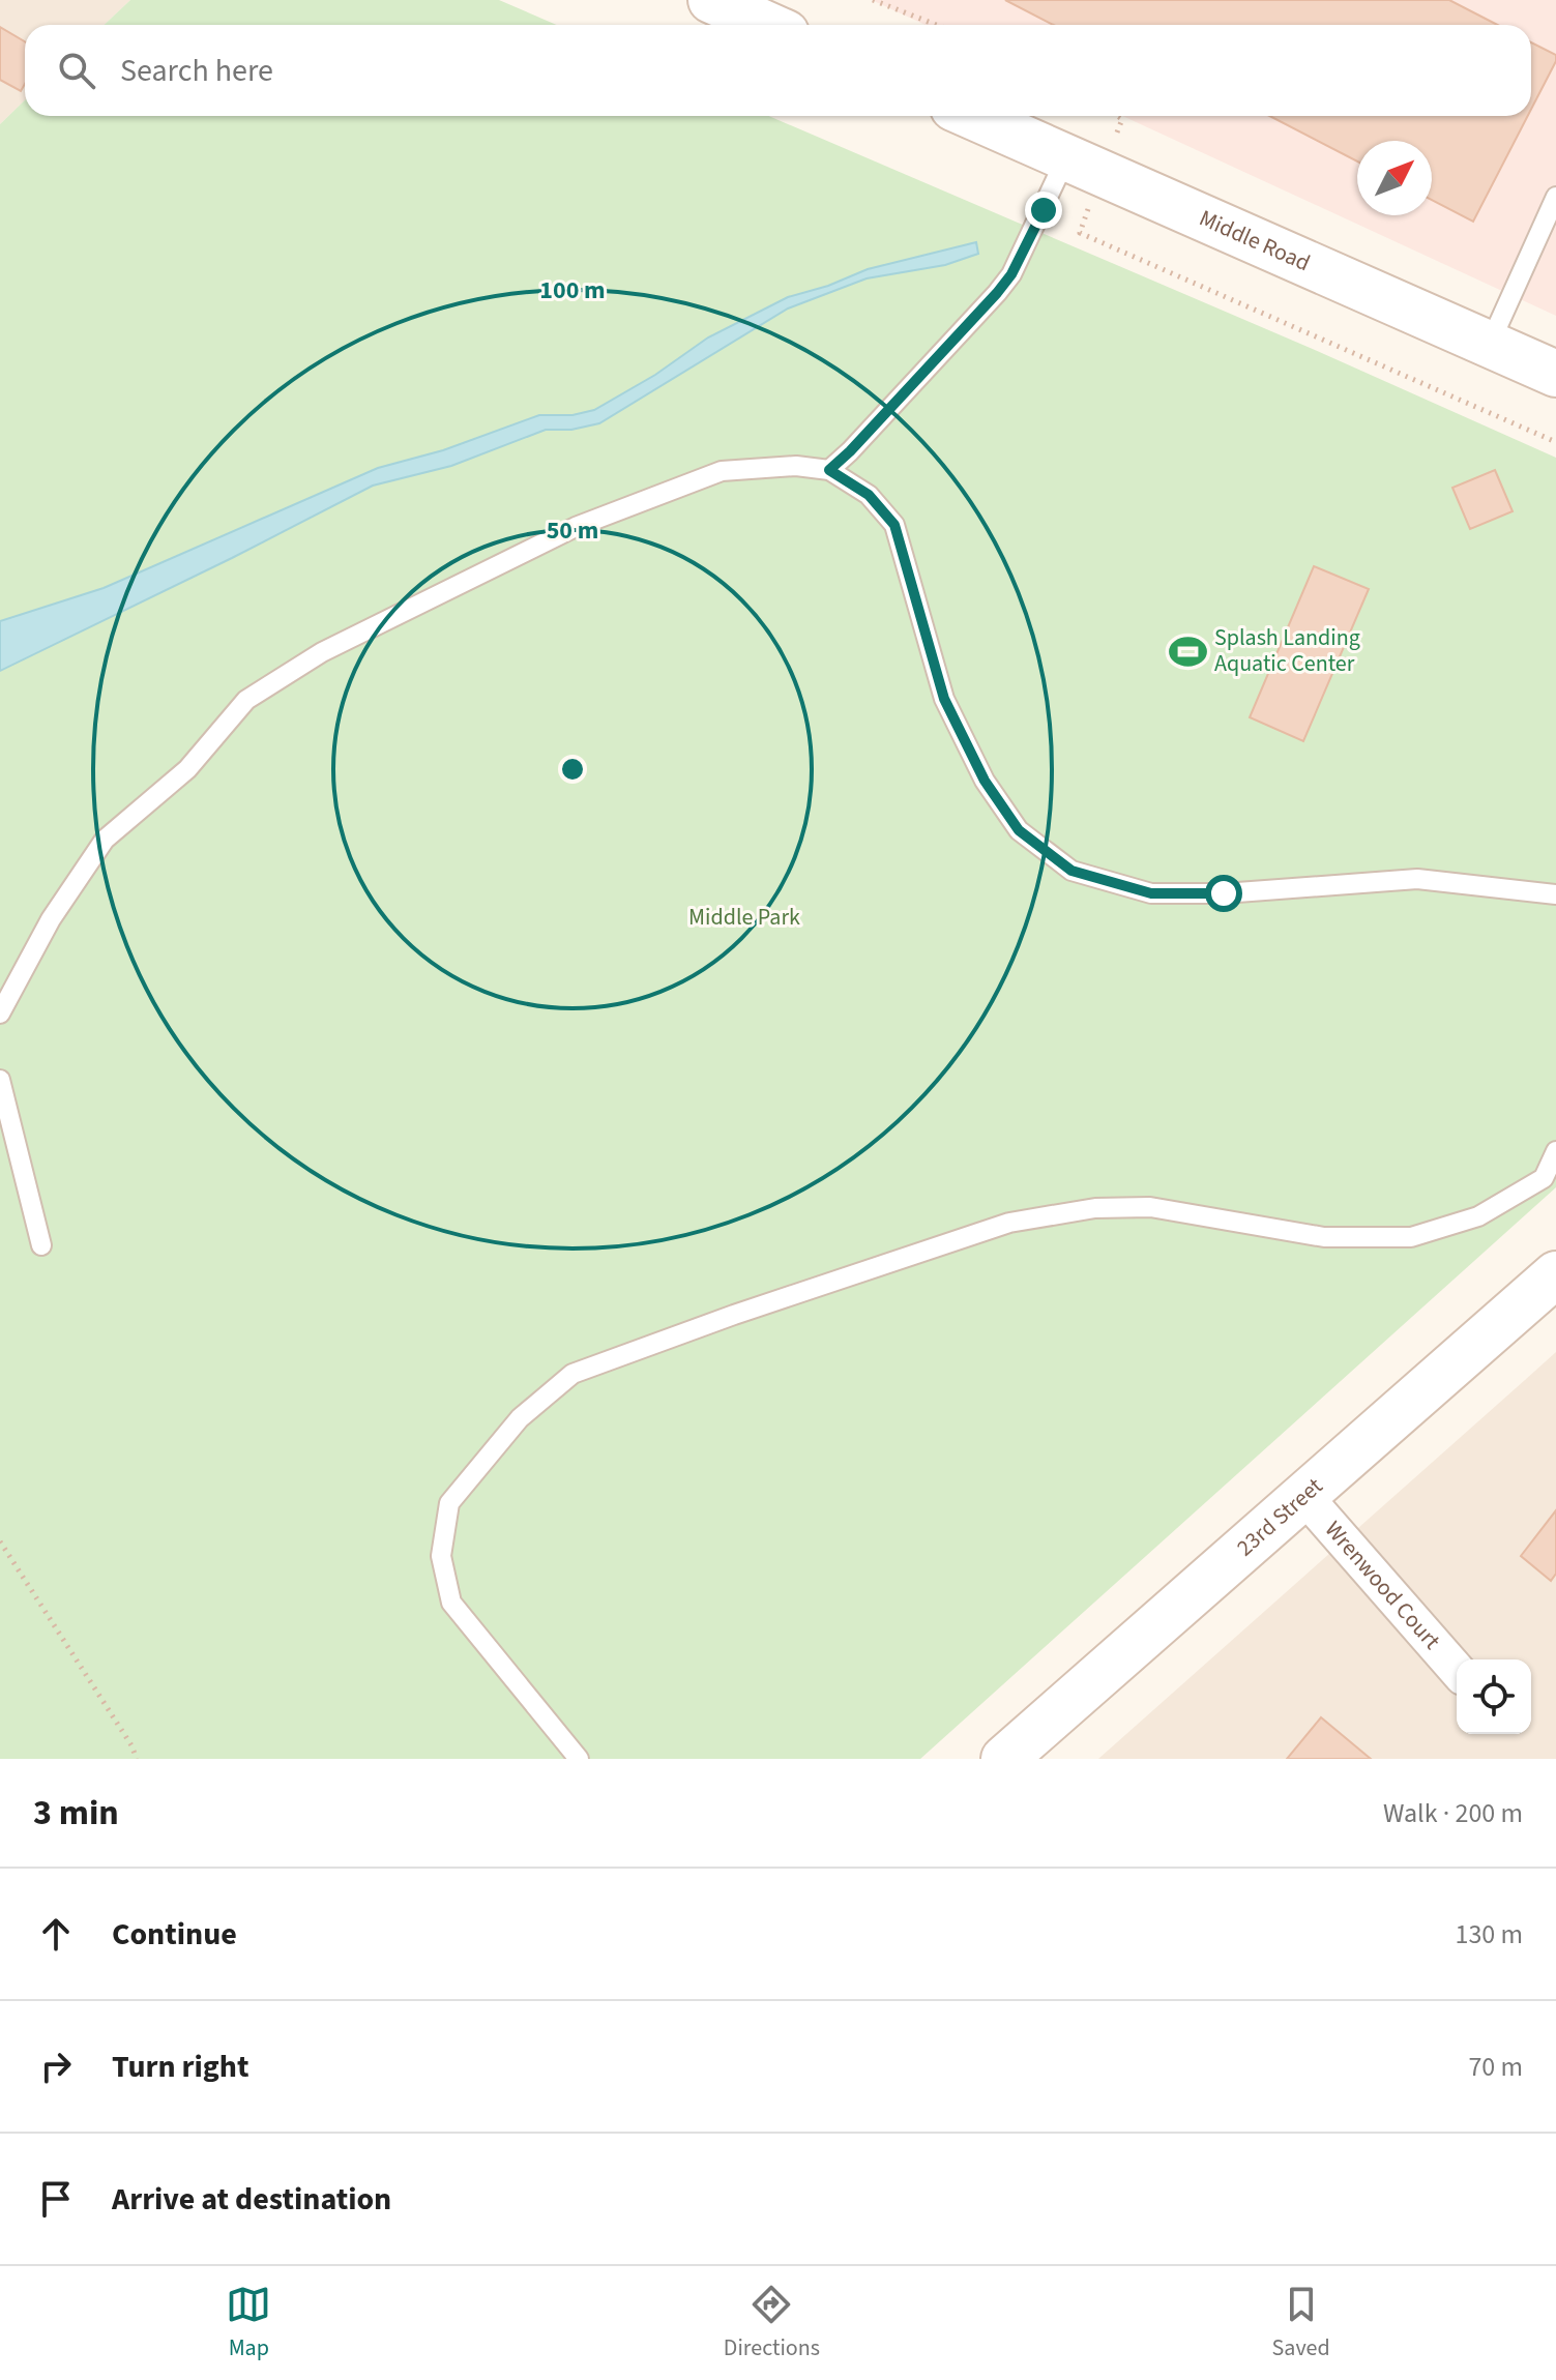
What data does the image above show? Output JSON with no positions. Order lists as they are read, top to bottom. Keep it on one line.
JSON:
{"streets":{"main road":["Middle Road","23rd Street"],"street":["Wrenwood Court"]},"crossings":[["23rd Street","Wrenwood Court"]],"parks":["Middle Park"],"places":{"sports":["Splash Landing Aquatic Center"]},"north":"top right","page":{"search":"Search here","heading":["3 min","Walk · 200 m"],"list":[["Continue","130 m"],["Turn right","70 m"],"Arrive at destination"],"nav":["Map","Directions","Saved"]},"rings":["100 m","50 m"]}
